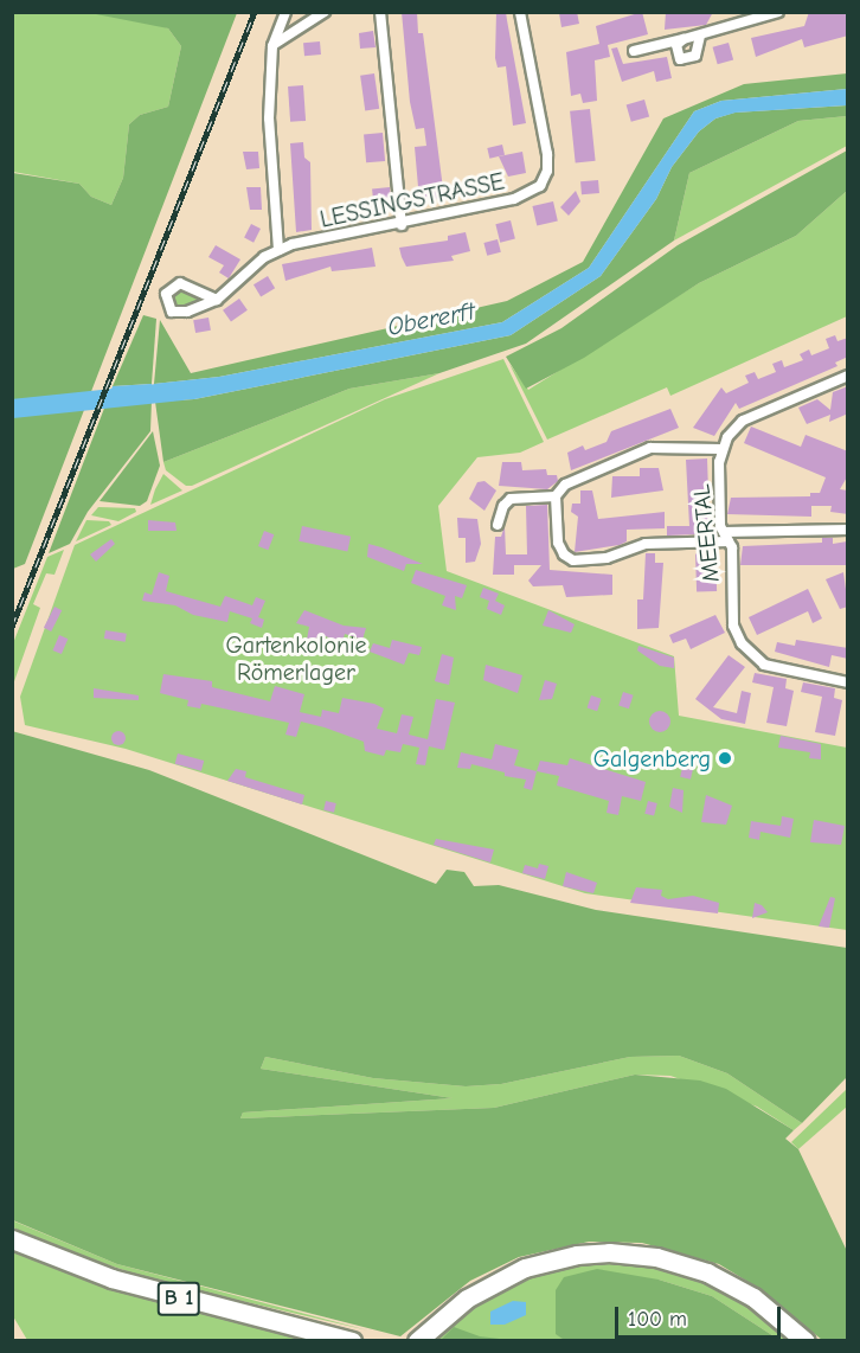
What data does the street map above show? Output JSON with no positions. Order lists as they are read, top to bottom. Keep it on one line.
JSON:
{"streets":{"highway":["B 1"],"street":["LESSINGSTRASSE","MEERTAL"]},"water":["Obererft"],"parks":["Gartenkolonie Römerlager"],"places":["Galgenberg"],"scale_bar":"100 m"}
